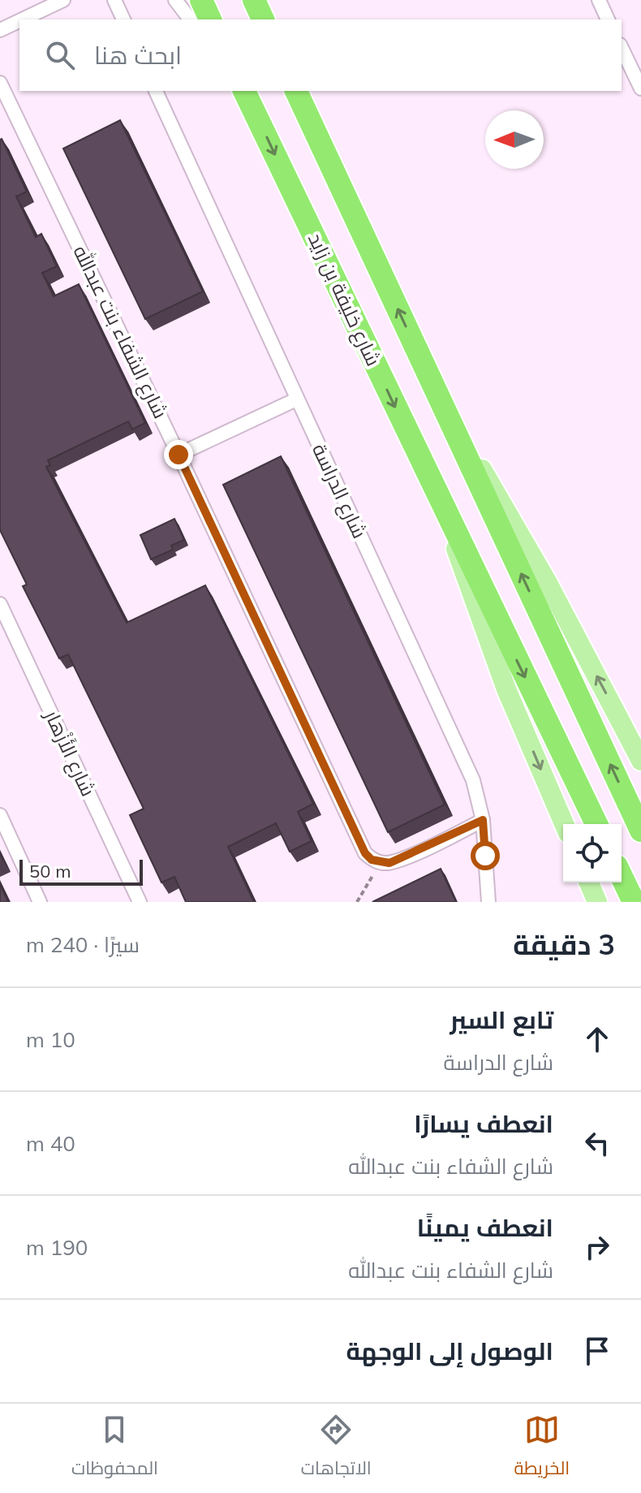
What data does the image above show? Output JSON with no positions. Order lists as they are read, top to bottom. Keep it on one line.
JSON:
{"streets":{"highway":["شارع خليفة بن زايد"],"street":["شارع الشفاء بنت عبدالله","شارع الدراسة","شارع الأَزْهار"]},"scale_bar":"50 m","north":"left","page":{"search":"ابحث هنا","scale":"50 m","heading":["3 دقيقة","سيرًا · 240 m"],"list":[["تابع السير","شارع الدراسة","10 m"],["انعطف يسارًا","شارع الشفاء بنت عبدالله","40 m"],["انعطف يمينًا","شارع الشفاء بنت عبدالله","190 m"],"الوصول إلى الوجهة"],"nav":["الخريطة","الاتجاهات","المحفوظات"]}}
